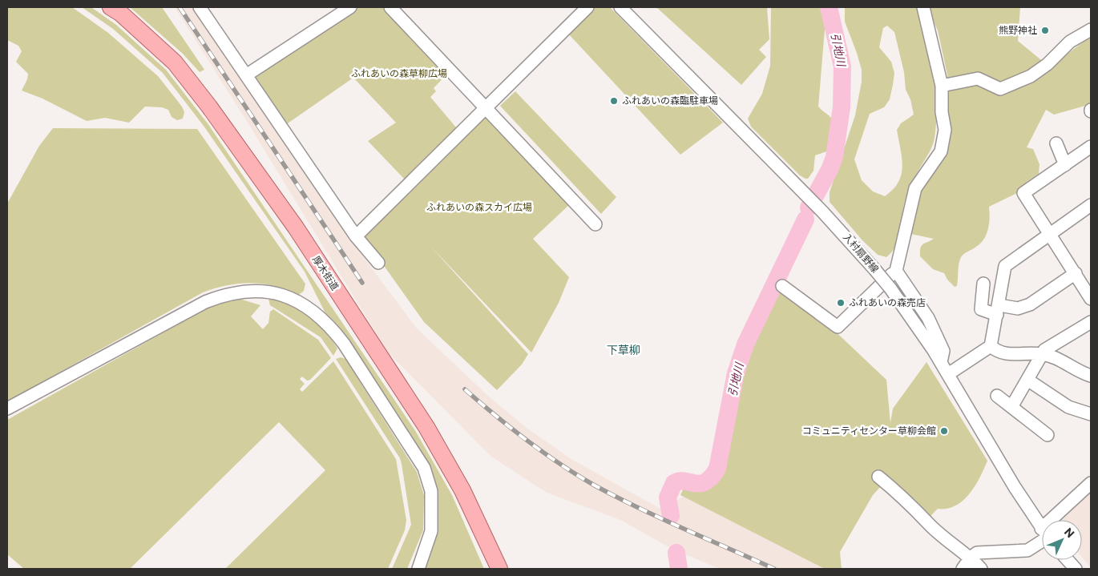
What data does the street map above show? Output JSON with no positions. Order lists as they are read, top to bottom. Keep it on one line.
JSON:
{"streets":{"main road":["厚木街道"],"street":["入村扇野線"]},"districts":["下草柳"],"water":["引地川"],"parks":["ふれあいの森草柳広場","ふれあいの森スカイ広場"],"places":["熊野神社","ふれあいの森臨駐車場","ふれあいの森売店","コミュニティセンター草柳会館"],"north":"top right"}
